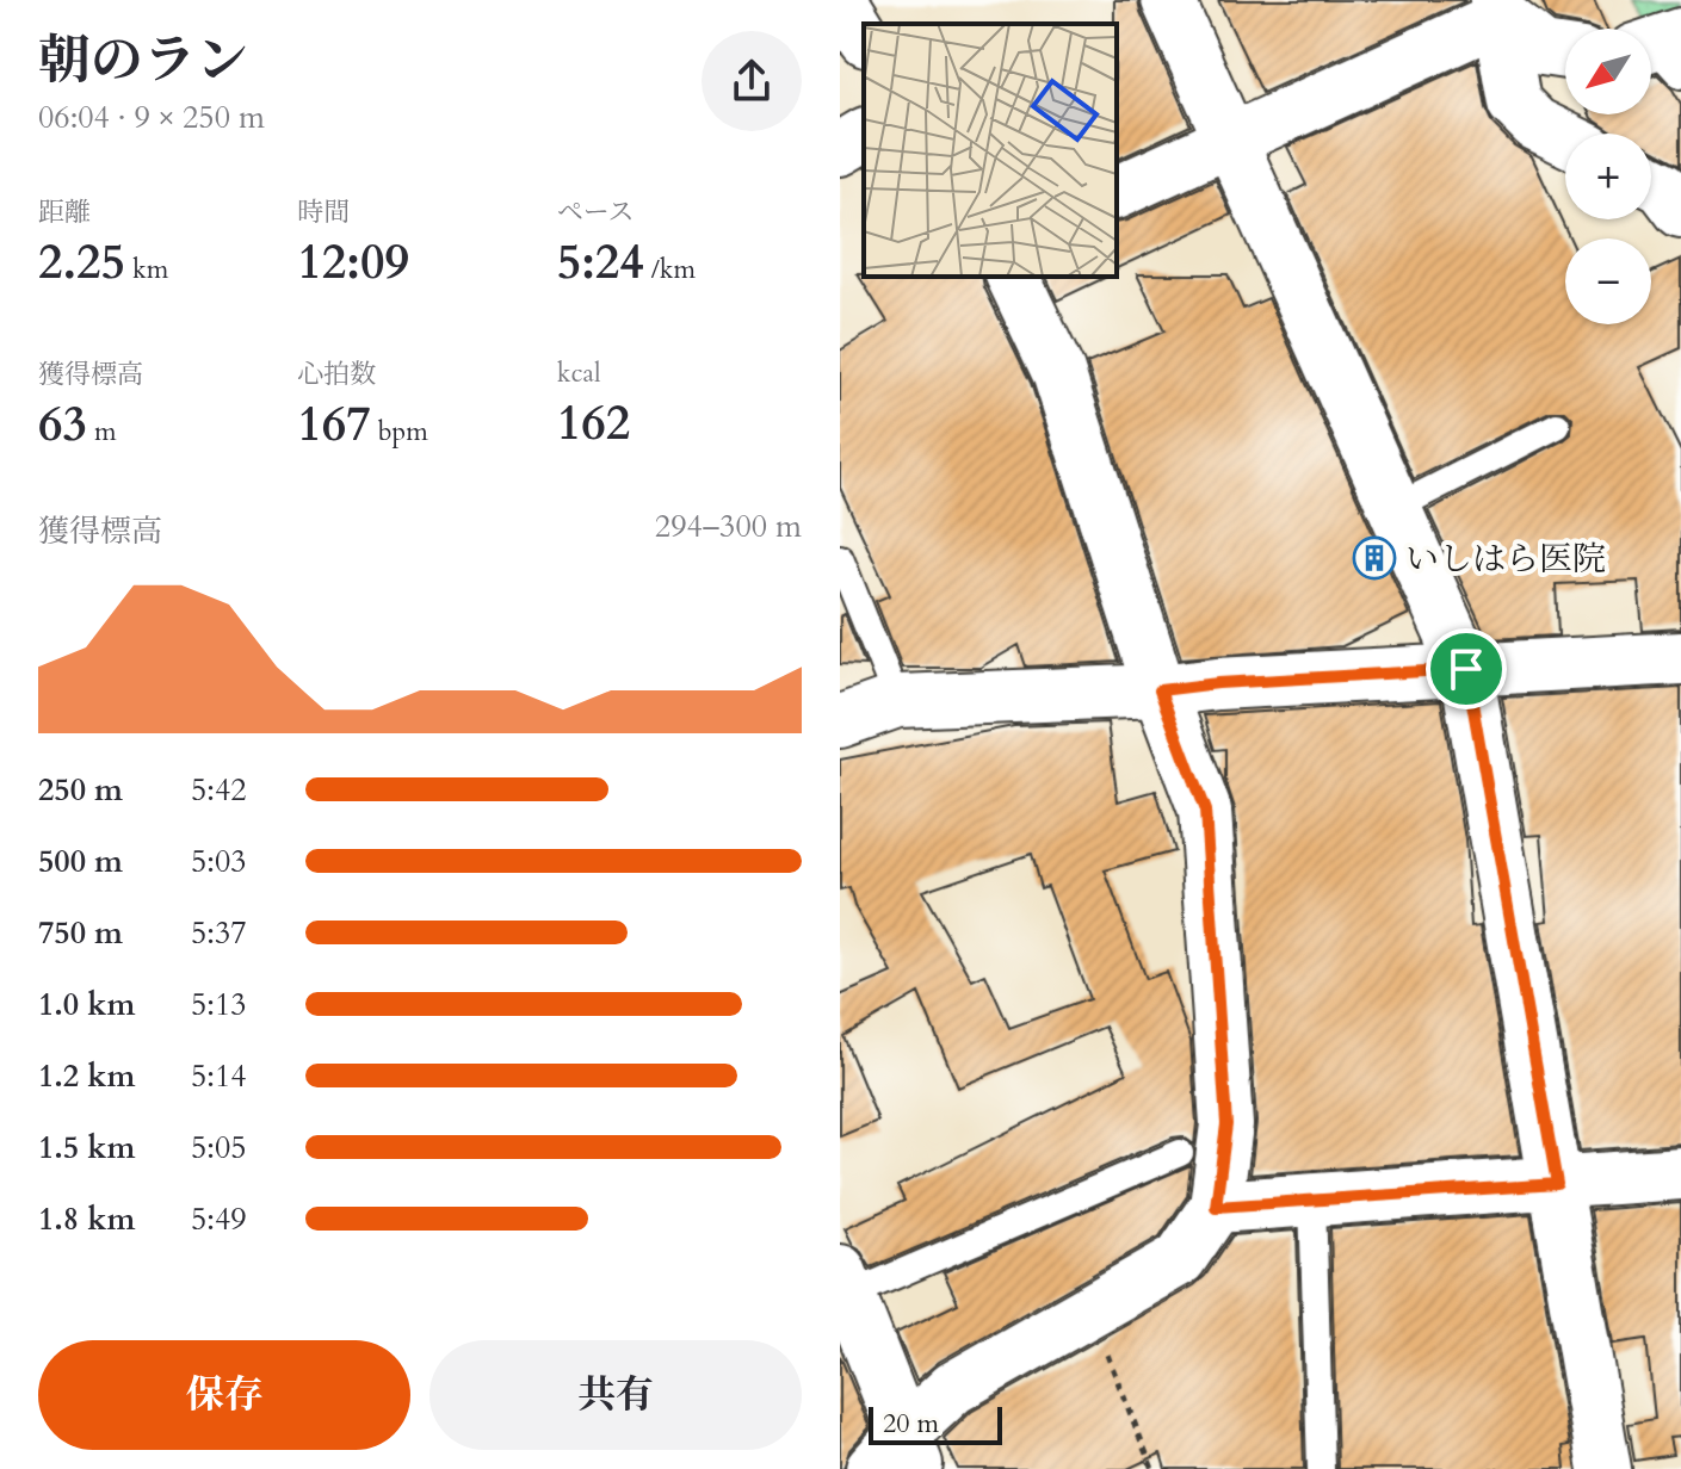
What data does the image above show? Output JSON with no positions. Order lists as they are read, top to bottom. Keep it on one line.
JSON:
{"places":{"building":["いしはら医院"]},"scale_bar":"20 m","north":"bottom left","page":{"heading":["朝のラン","06:04 · 9 × 250 m"],"map_buttons":["+","−"],"stats":[["距離","2.25 km"],["時間","12:09"],["ペース","5:24 /km"],["獲得標高","63 m"],["心拍数","167 bpm"],["kcal","162"]],"chart":["獲得標高","294–300 m"],"list":[{"name":"250 m","note":"5:42"},{"name":"500 m","note":"5:03"},{"name":"750 m","note":"5:37"},{"name":"1.0 km","note":"5:13"},{"name":"1.2 km","note":"5:14"},{"name":"1.5 km","note":"5:05"},{"name":"1.8 km","note":"5:49"}],"buttons":["保存","共有"],"scale":"20 m"}}
